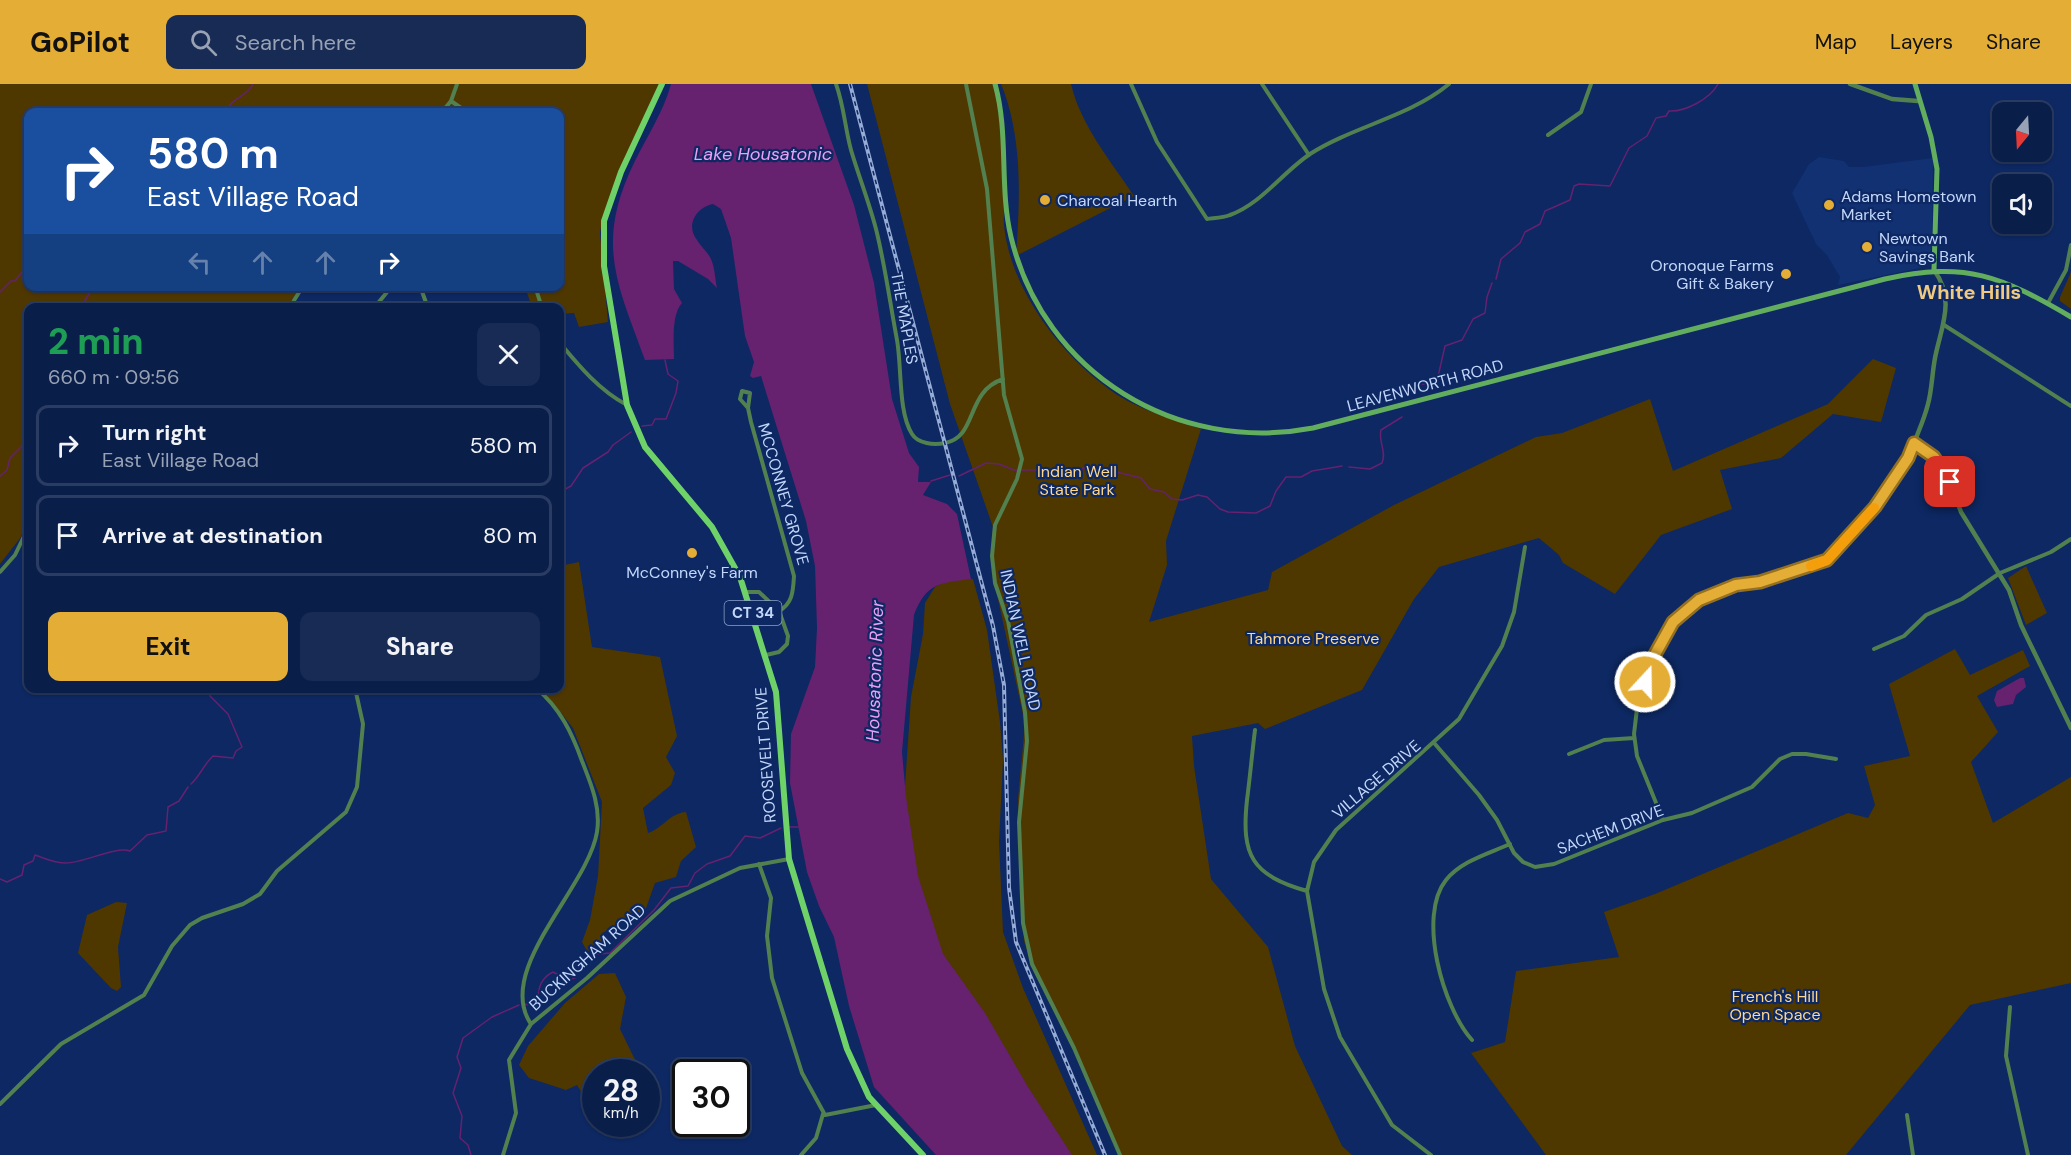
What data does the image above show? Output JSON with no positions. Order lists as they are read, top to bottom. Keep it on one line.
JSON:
{"streets":{"main road":["LEAVENWORTH ROAD","CT 34","ROOSEVELT DRIVE"],"street":["THE MAPLES","MCCONNEY GROVE","INDIAN WELL ROAD","VILLAGE DRIVE","SACHEM DRIVE","BUCKINGHAM ROAD"]},"crossings":[["THE MAPLES","INDIAN WELL ROAD"],["ROOSEVELT DRIVE","BUCKINGHAM ROAD"],["VILLAGE DRIVE","SACHEM DRIVE"]],"districts":["White Hills"],"water":["Lake Housatonic","Housatonic River"],"parks":["Indian Well State Park","Tahmore Preserve","French's Hill Open Space"],"places":["Charcoal Hearth","Adams Hometown Market","Newtown Savings Bank","Oronoque Farms Gift & Bakery","McConney's Farm"],"north":"bottom","page":{"header":"GoPilot","search":"Search here","nav":["Map","Layers","Share"],"turn":["580 m","East Village Road"],"heading":["2 min","660 m · 09:56"],"list":[{"name":"Turn right","note":"East Village Road","value":"580 m"},{"name":"Arrive at destination","value":"80 m"}],"buttons":["Exit","Share"],"speed":"28 km/h","limit":"30"}}
